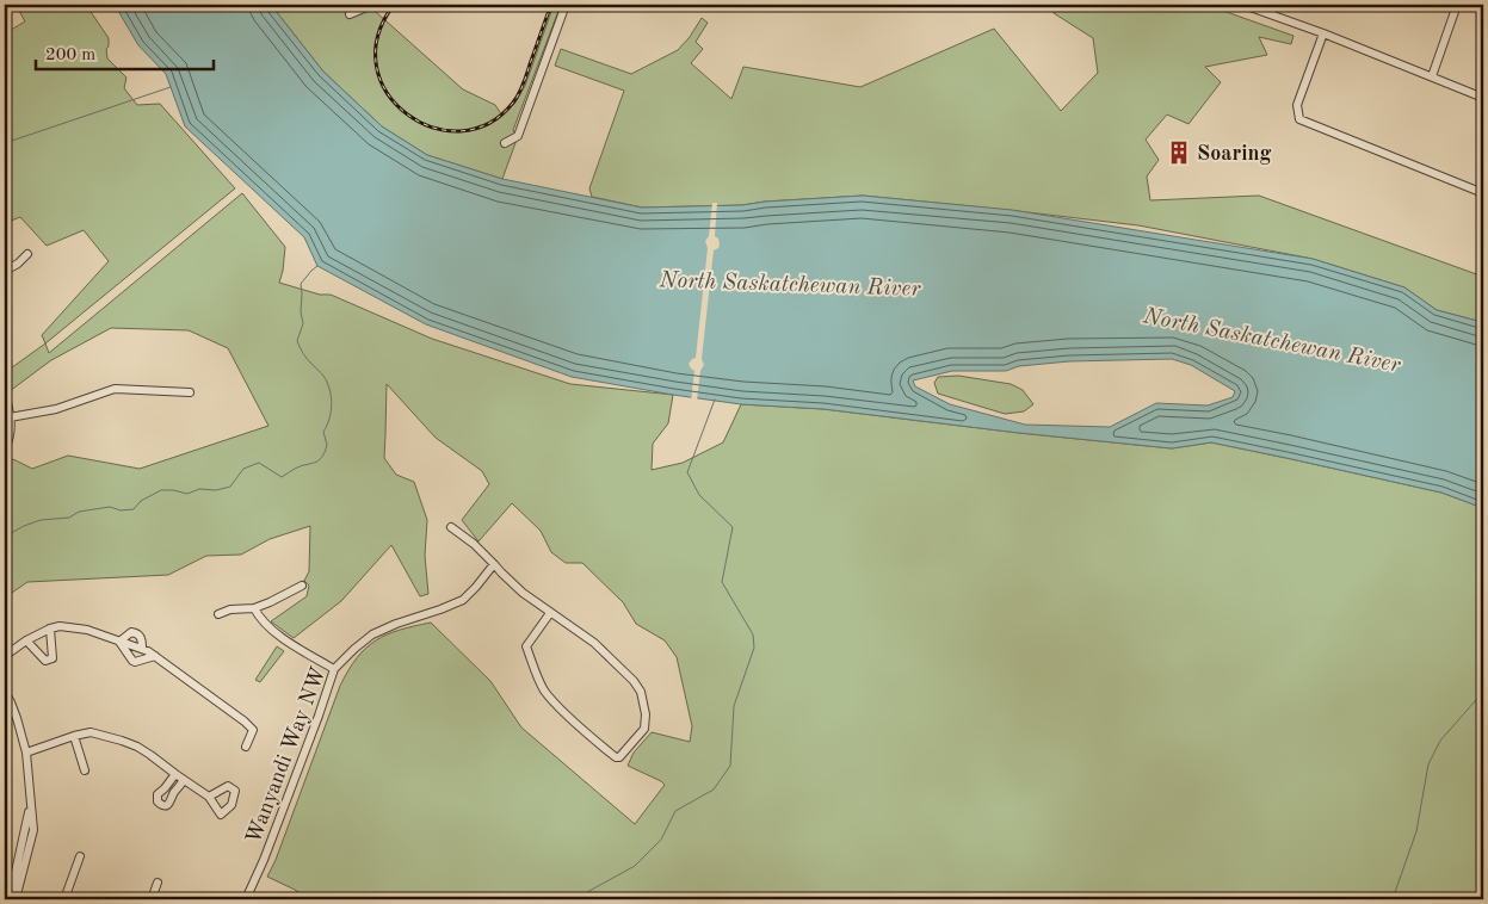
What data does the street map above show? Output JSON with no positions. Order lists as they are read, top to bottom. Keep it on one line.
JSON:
{"streets":{"street":["Wanyandi Way NW"]},"water":["North Saskatchewan River"],"places":{"building":["Soaring"]},"scale_bar":"200 m"}
